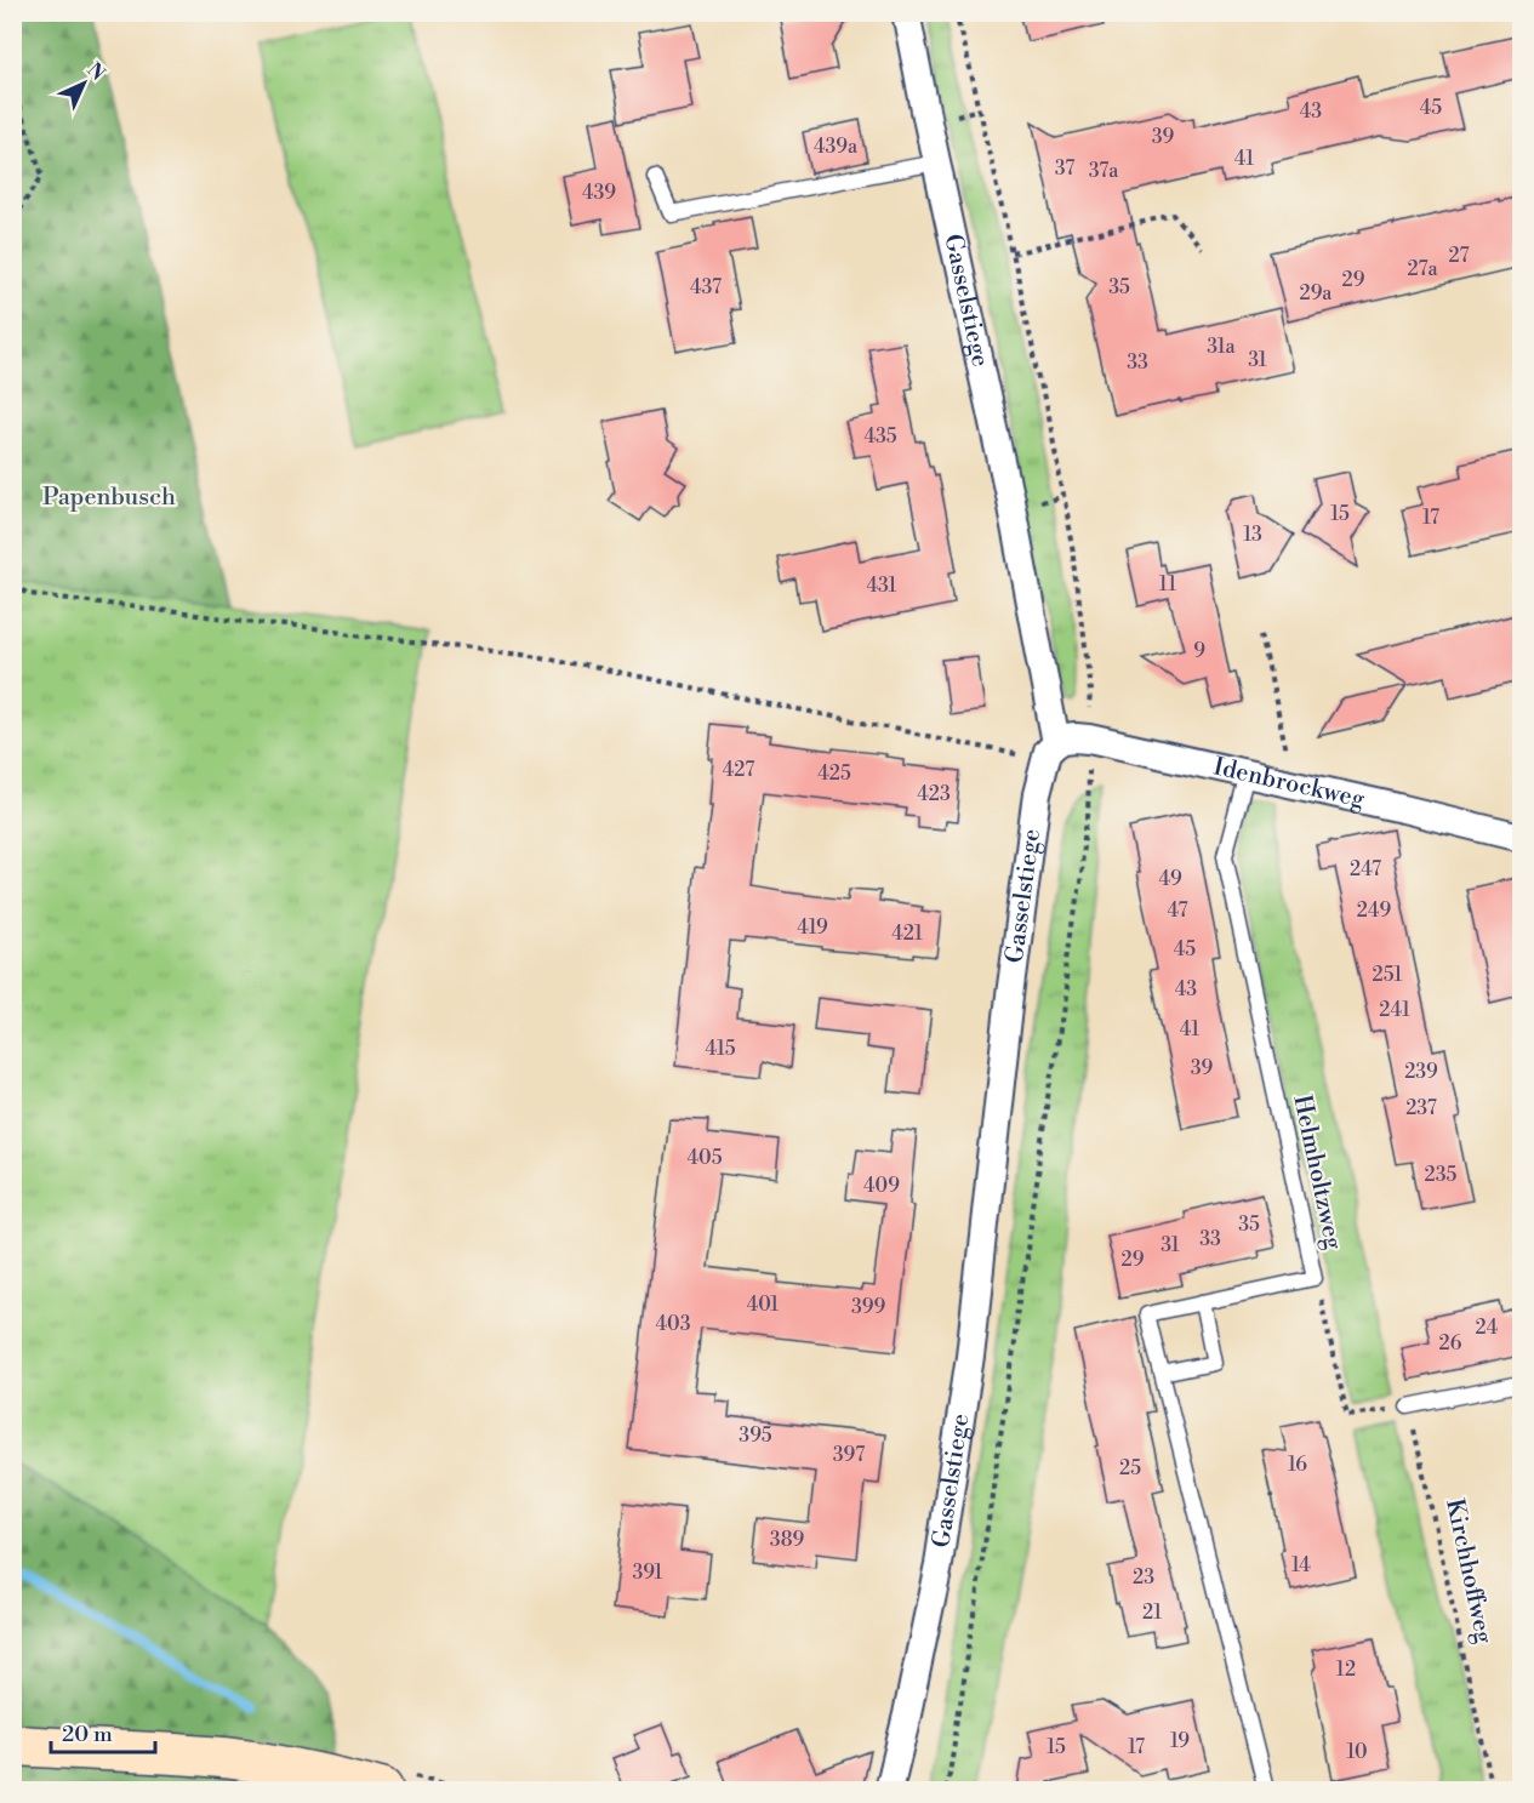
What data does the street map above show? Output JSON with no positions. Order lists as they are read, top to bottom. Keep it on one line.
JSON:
{"streets":{"street":["Gasselstiege","Idenbrockweg"],"lane":["Helmholtzweg"],"path":["Kirchhoffweg"]},"crossings":[["Gasselstiege","Idenbrockweg"],["Idenbrockweg","Helmholtzweg"]],"parks":["Papenbusch"],"house_numbers":["45","43","39","439a","41","37","37a","439","27","27a","29","437","35","29a","31a","31","33","435","15","17","13","11","431","9","427","425","423","247","49","47","249","419","421","45","251","43","241","41","415","39","239","237","405","235","409","35","33","31","29","401","399","403","24","26","395","397","16","25","389","14","391","23","21","12","19","15","17","10"],"scale_bar":"20 m","north":"top right"}
